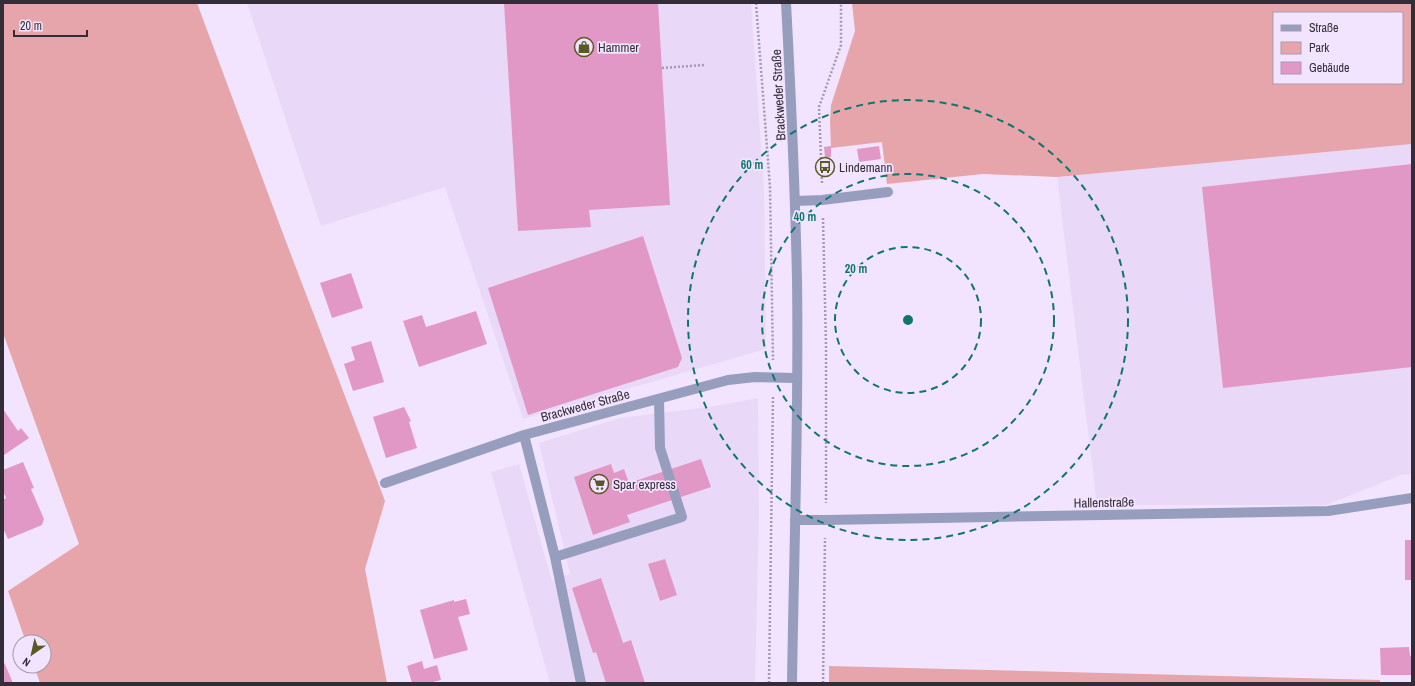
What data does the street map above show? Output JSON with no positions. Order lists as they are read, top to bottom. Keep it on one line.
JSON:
{"streets":{"street":["Brackweder Straße","Hallenstraße"]},"crossings":[["Brackweder Straße","Hallenstraße"]],"places":{"shop":["Hammer"],"bus stop":["Lindemann"],"supermarket":["Spar express"]},"legend":["Straße","Park","Gebäude"],"scale_bar":"20 m","north":"bottom left","rings":["60 m","40 m","20 m"]}
